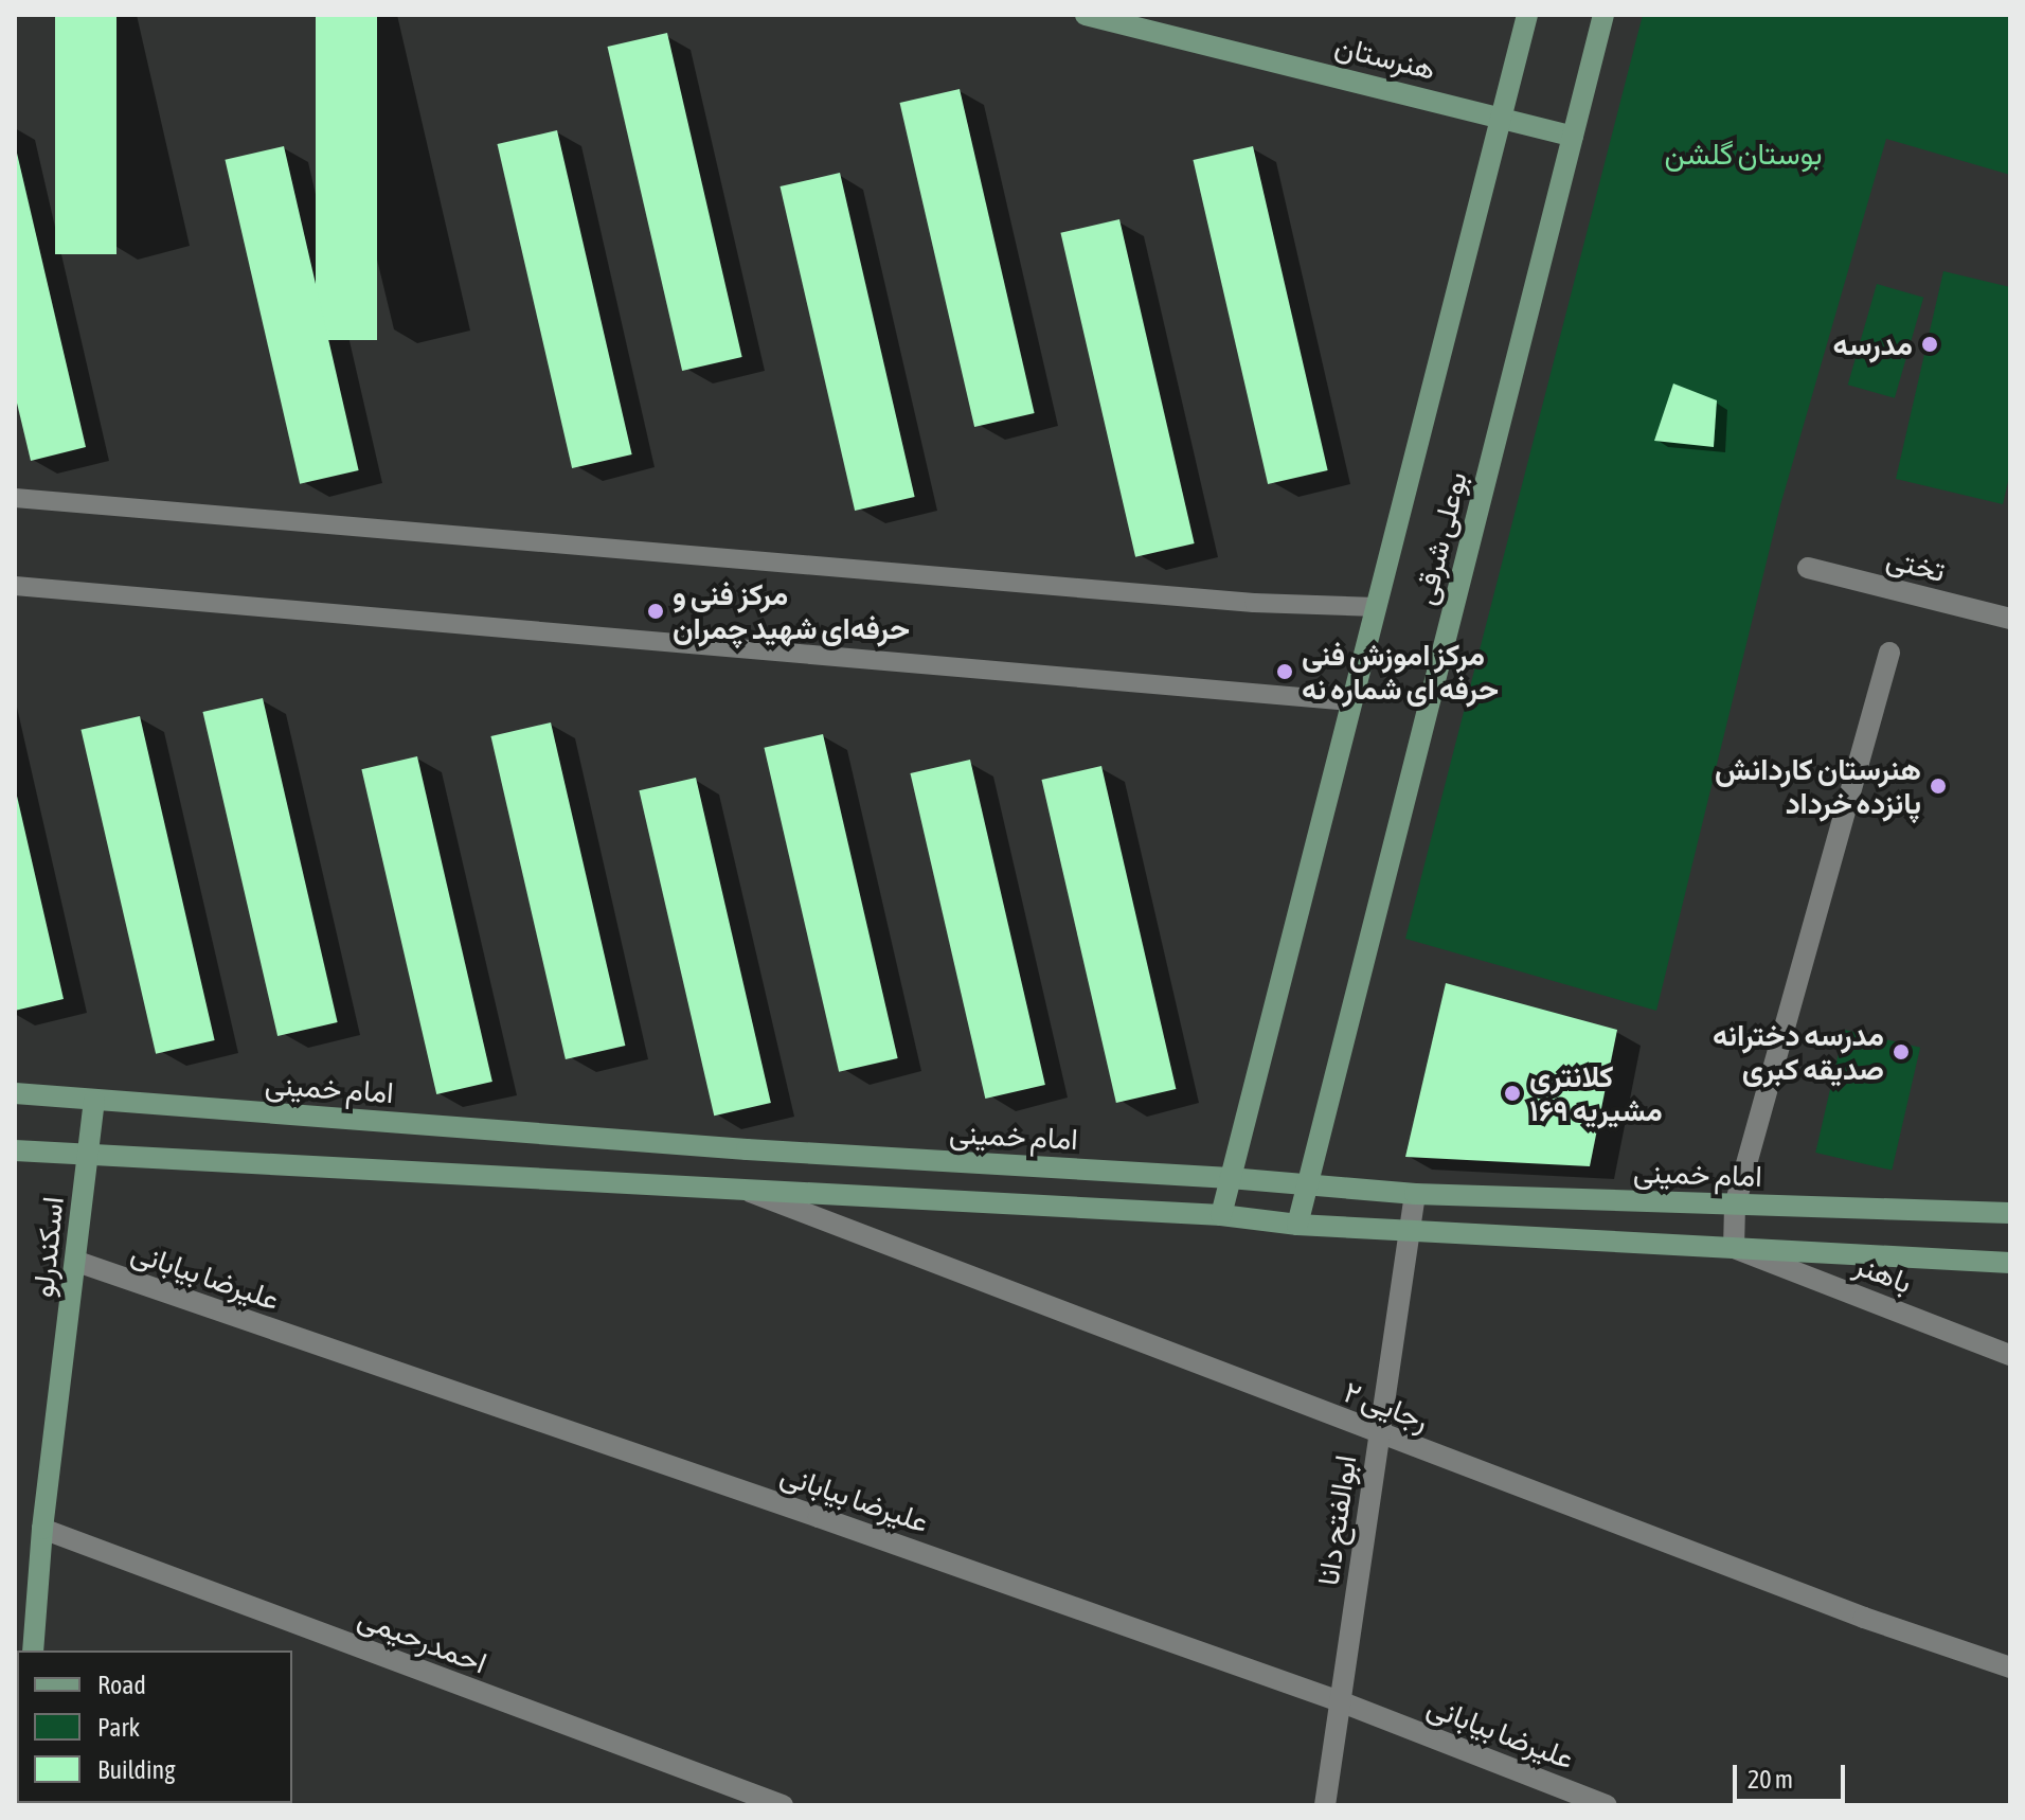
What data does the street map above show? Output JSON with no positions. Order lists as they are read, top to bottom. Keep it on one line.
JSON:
{"streets":{"main road":["هنرستان","بوعلی شرقی","امام خمینی","اسکندرلو"],"street":["تختی","باهنر","علیرضا بیابانی","رجایی ۲","ابوالفتح دانا","احمدرحیمی"]},"crossings":[["هنرستان","بوعلی شرقی"],["بوعلی شرقی","امام خمینی"],["امام خمینی","اسکندرلو"],["امام خمینی","ابوالفتح دانا"],["اسکندرلو","علیرضا بیابانی"],["اسکندرلو","احمدرحیمی"],["علیرضا بیابانی","ابوالفتح دانا"],["رجایی ۲","ابوالفتح دانا"]],"parks":["بوستان گلشن"],"places":["مدرسه","مرکز فنی و حرفه‌ای شهید چمران","مرکز اموزش فنی حرفه ای شماره نه","هنرستان کاردانش پانزده خرداد","مدرسه دخترانه صدیقه کبری","کلانتری ۱۶۹ مشیریه"],"legend":["Road","Park","Building"],"scale_bar":"20 m"}
